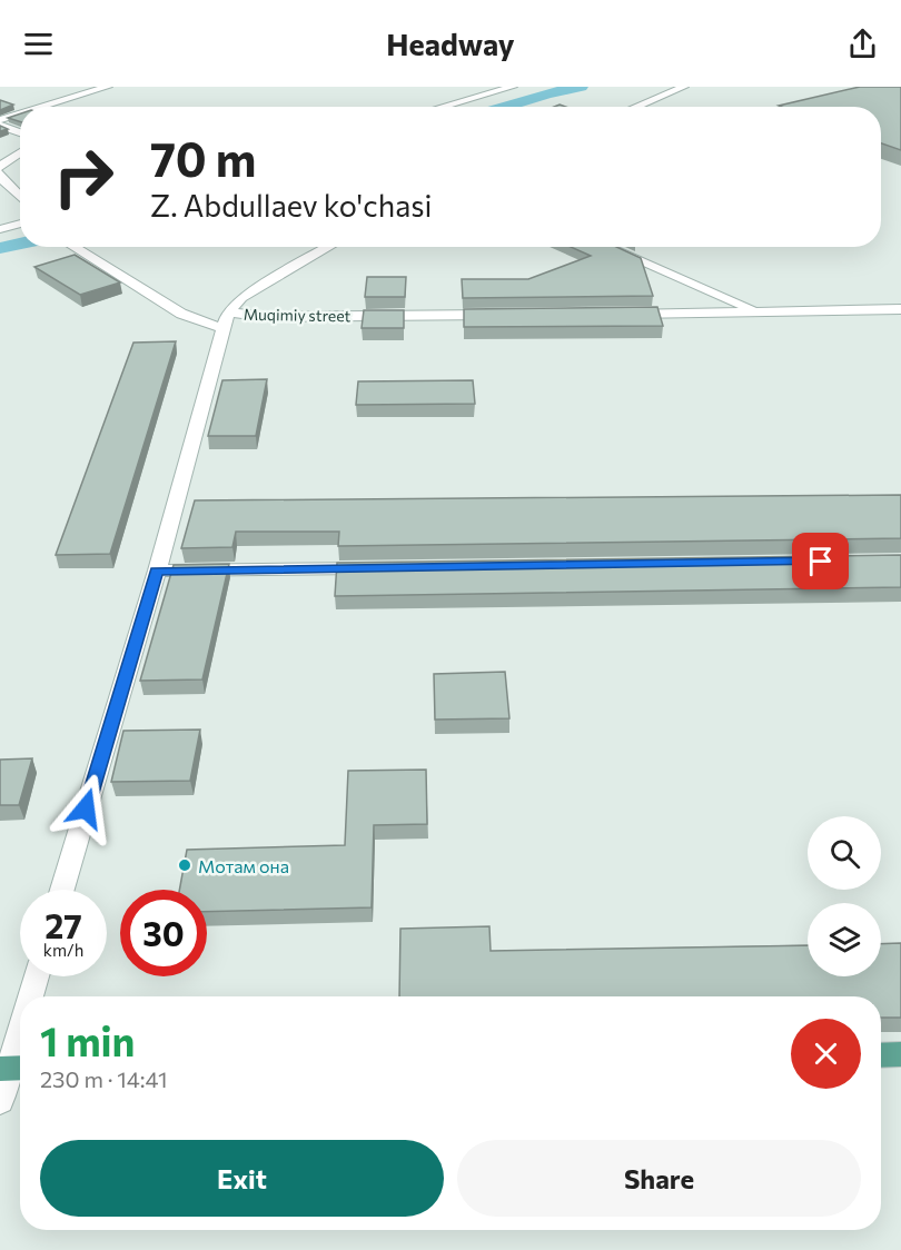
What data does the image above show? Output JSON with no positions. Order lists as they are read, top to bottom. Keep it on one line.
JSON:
{"streets":{"street":["Muqimiy street"]},"places":["Мотам она"],"page":{"header":"Headway","turn":["70 m","Z. Abdullaev ko'chasi"],"speed":"27 km/h","limit":"30","heading":["1 min","230 m · 14:41"],"buttons":["Exit","Share"]}}
